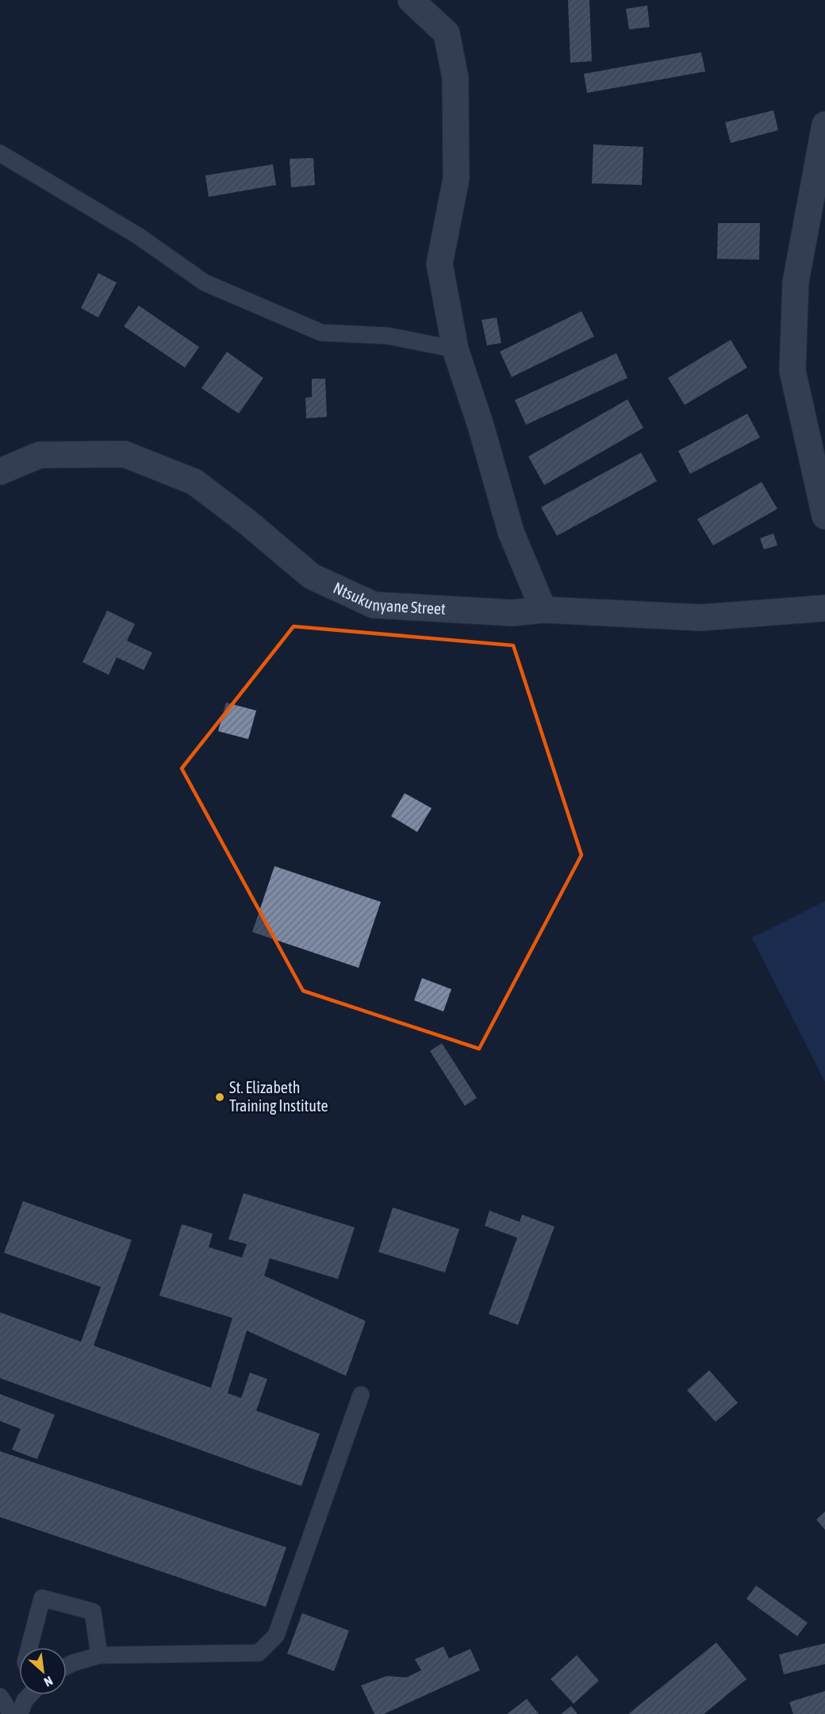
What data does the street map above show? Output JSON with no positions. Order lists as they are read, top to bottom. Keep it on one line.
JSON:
{"streets":{"street":["Ntsukunyane Street"]},"places":["St. Elizabeth Training Institute"],"north":"bottom right"}
